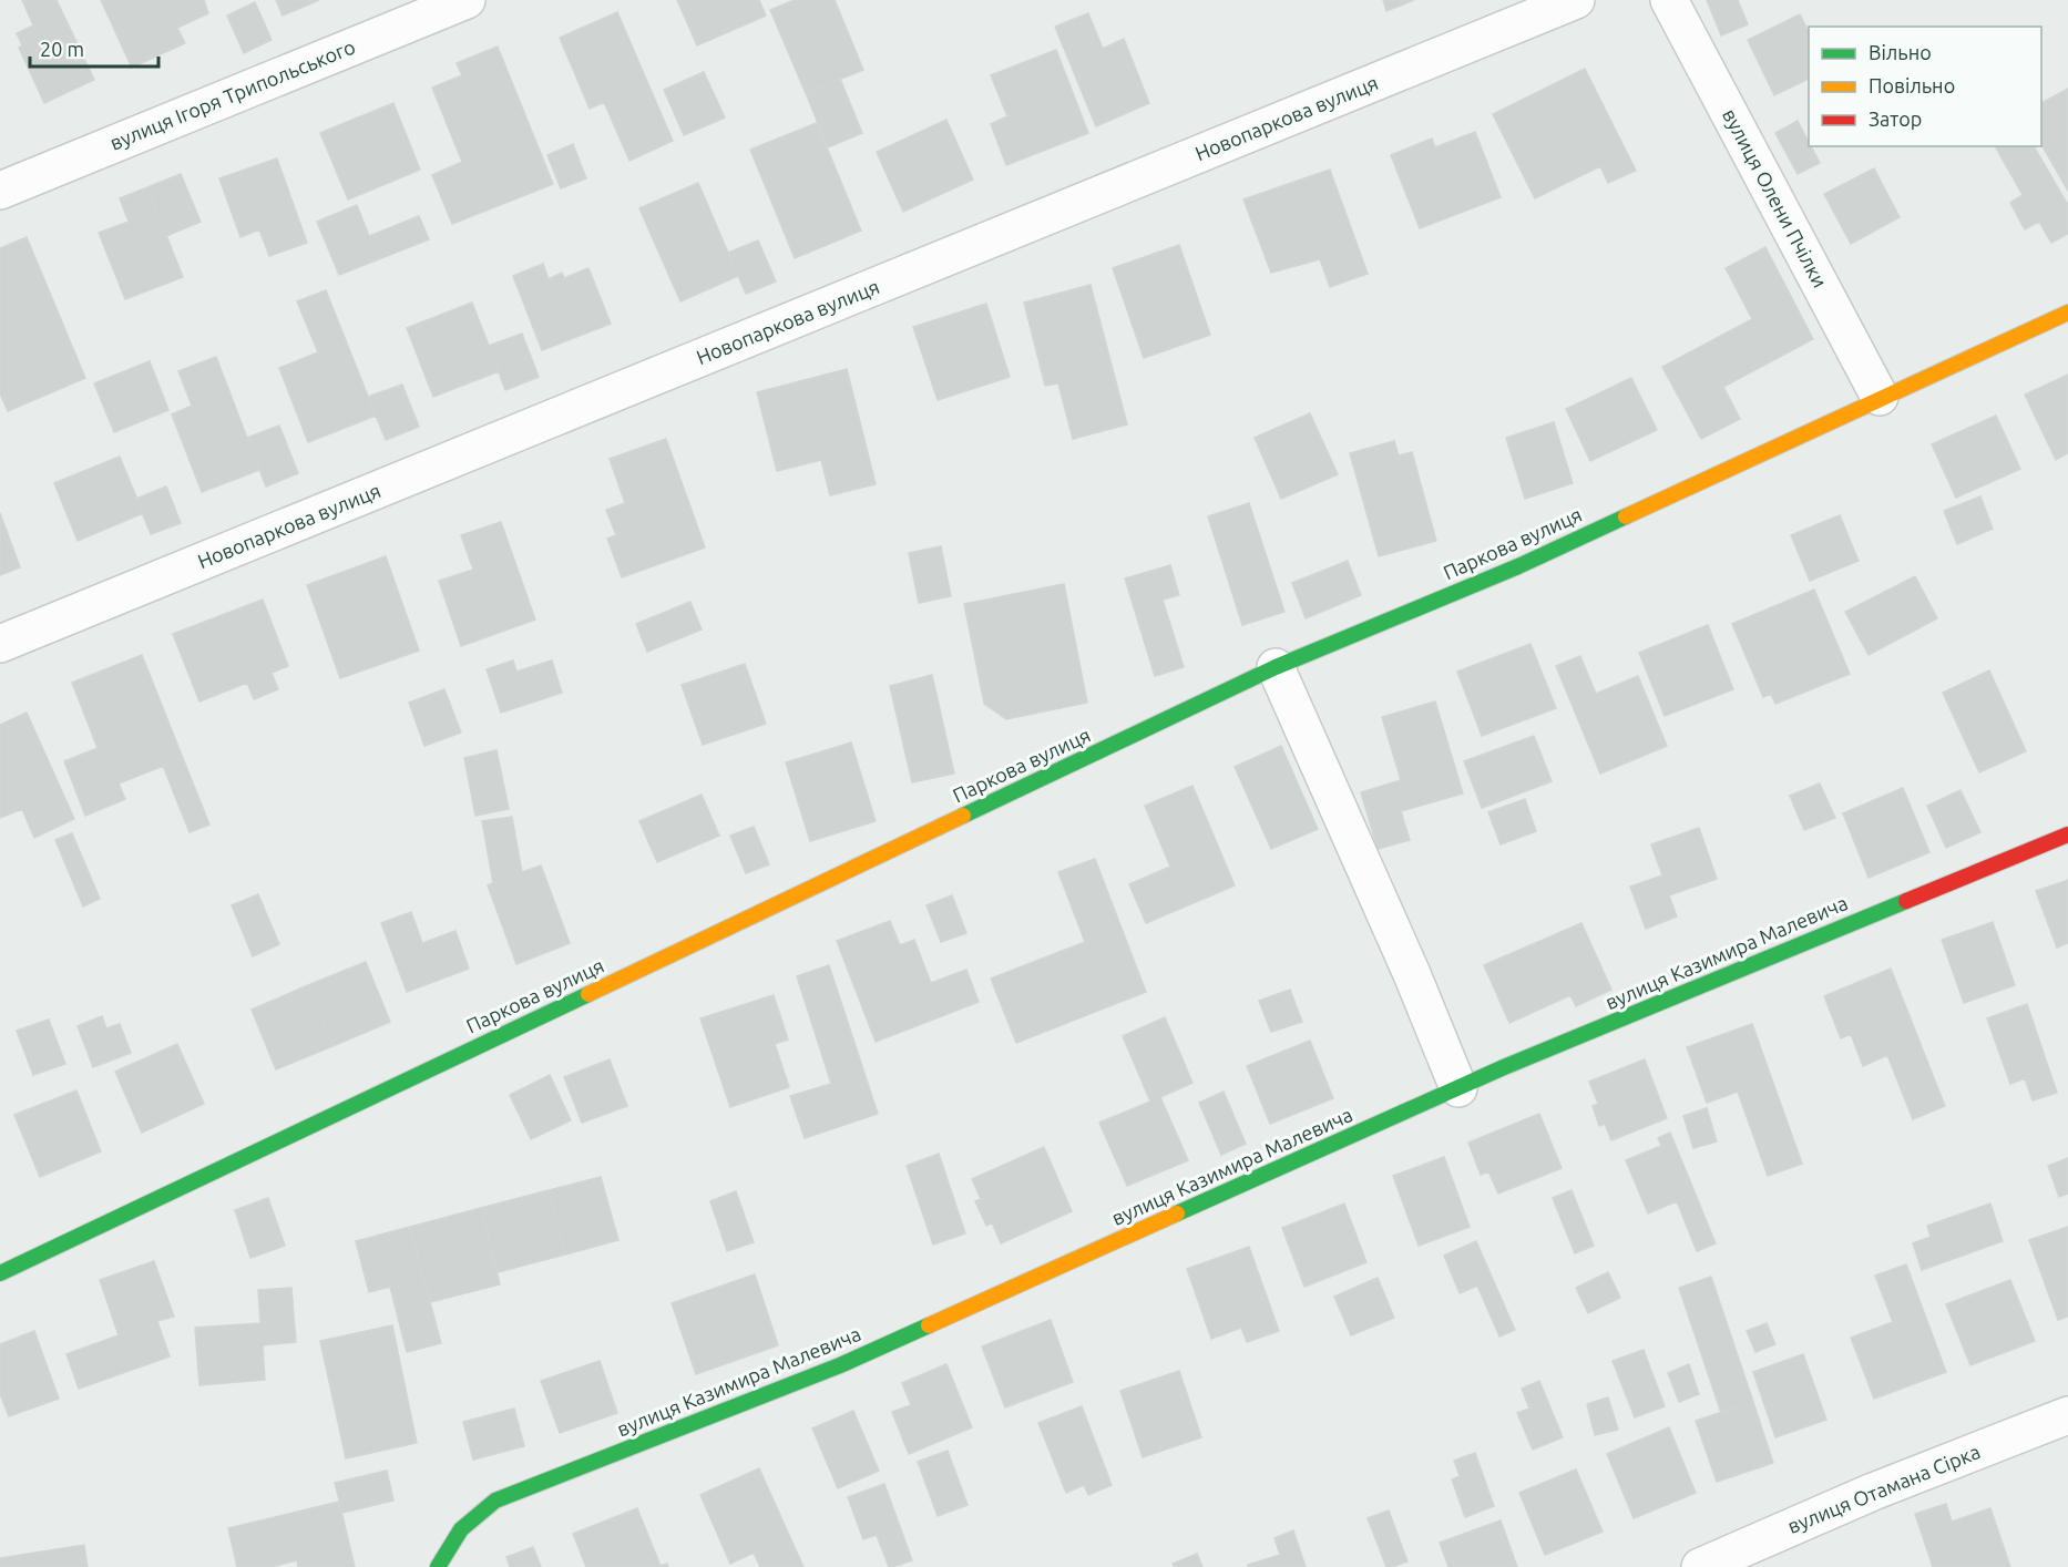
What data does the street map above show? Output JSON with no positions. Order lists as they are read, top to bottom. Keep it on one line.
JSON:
{"streets":{"street":["вулиця Ігоря Трипольського","Новопаркова вулиця","вулиця Олени Пчілки","Паркова вулиця","вулиця Казимира Малевича","вулиця Отамана Сірка"]},"crossings":[["вулиця Олени Пчілки","Паркова вулиця"]],"legend":["Вільно","Повільно","Затор"],"scale_bar":"20 m"}
